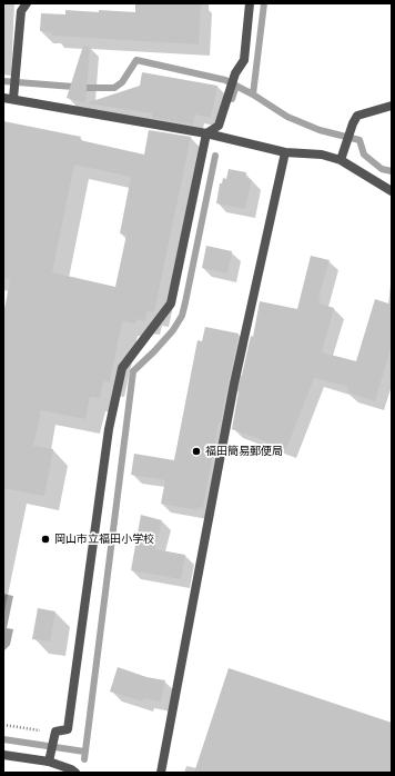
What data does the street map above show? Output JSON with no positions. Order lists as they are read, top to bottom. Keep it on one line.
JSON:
{"places":["福田簡易郵便局","岡山市立福田小学校"]}
